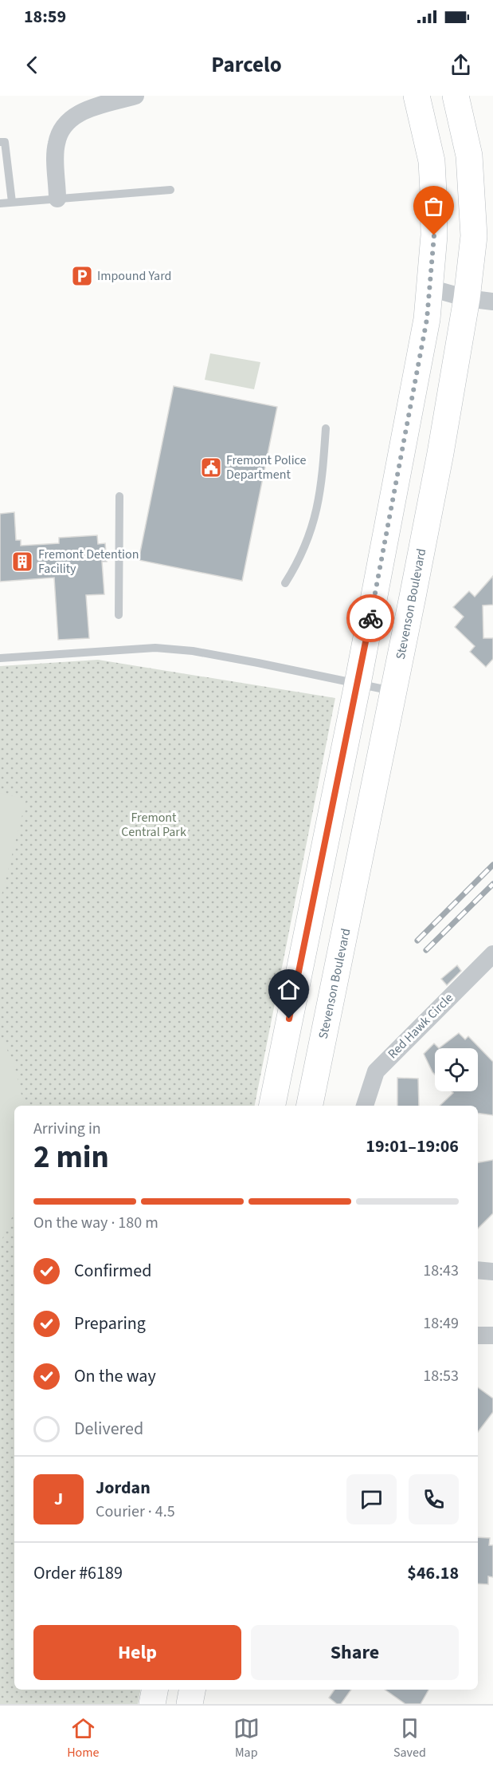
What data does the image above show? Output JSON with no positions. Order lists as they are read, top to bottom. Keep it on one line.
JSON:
{"streets":{"main road":["Stevenson Boulevard"],"street":["Red Hawk Circle"]},"parks":["Fremont Central Park"],"places":{"parking":["Impound Yard"],"public building":["Fremont Police Department"],"building":["Fremont Detention Facility"]},"page":{"status":"18:59","header":"Parcelo","heading":["2 min","Arriving in","19:01–19:06"],"panel":["Jordan","Courier · 4.5","Order #6189","$46.18"],"bar":"On the way · 180 m","list":[["Confirmed","18:43"],["Preparing","18:49"],["On the way","18:53"],"Delivered"],"round":"J","buttons":["Help","Share"],"tabs":["Home","Map","Saved"]}}
